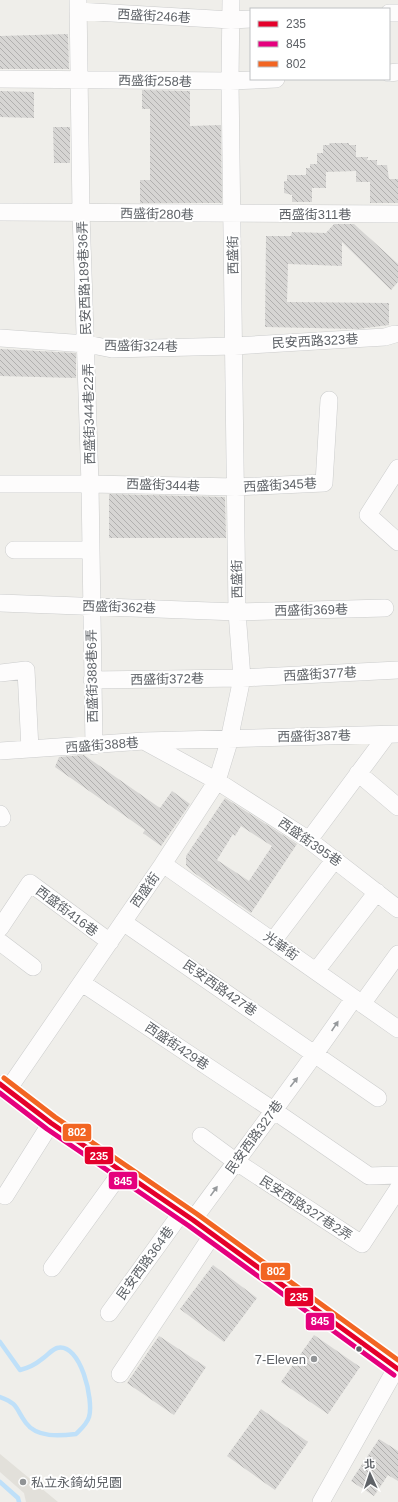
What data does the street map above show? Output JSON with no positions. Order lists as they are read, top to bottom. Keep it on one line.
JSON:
{"streets":{"street":["西盛街246巷","西盛街258巷","西盛街280巷","西盛街311巷","西盛街","民安西路189巷36弄","民安西路323巷","西盛街324巷","西盛街344巷22弄","西盛街344巷","西盛街345巷","西盛街362巷","西盛街369巷","西盛街377巷","西盛街388巷6弄","西盛街372巷","西盛街387巷","西盛街388巷","西盛街395巷","西盛街416巷","光華街","民安西路427巷","西盛街429巷","民安西路327巷","民安西路327巷2弄","民安西路364巷"]},"crossings":[["西盛街246巷","西盛街"],["西盛街246巷","民安西路189巷36弄"],["西盛街258巷","西盛街"],["西盛街258巷","民安西路189巷36弄"],["西盛街280巷","西盛街311巷"],["西盛街280巷","西盛街"],["西盛街280巷","民安西路189巷36弄"],["西盛街311巷","西盛街"],["西盛街","民安西路323巷"],["西盛街","西盛街324巷"],["西盛街","西盛街344巷"],["西盛街","西盛街345巷"],["西盛街","西盛街362巷"],["西盛街","西盛街369巷"],["西盛街","西盛街377巷"],["西盛街","西盛街372巷"],["西盛街","西盛街387巷"],["西盛街","西盛街388巷"],["西盛街","西盛街395巷"],["西盛街","西盛街416巷"],["西盛街","光華街"],["西盛街","民安西路427巷"],["西盛街","西盛街429巷"],["民安西路189巷36弄","西盛街324巷"],["民安西路189巷36弄","西盛街344巷22弄"],["民安西路323巷","西盛街324巷"],["西盛街324巷","西盛街344巷22弄"],["西盛街344巷22弄","西盛街344巷"],["西盛街344巷22弄","西盛街388巷6弄"],["西盛街344巷","西盛街345巷"],["西盛街362巷","西盛街369巷"],["西盛街362巷","西盛街388巷6弄"],["西盛街377巷","西盛街372巷"],["西盛街388巷6弄","西盛街372巷"],["西盛街388巷6弄","西盛街388巷"],["西盛街387巷","西盛街388巷"],["西盛街388巷","西盛街395巷"],["光華街","民安西路327巷"],["民安西路427巷","民安西路327巷"],["西盛街429巷","民安西路327巷"],["民安西路327巷","民安西路327巷2弄"],["民安西路327巷","民安西路364巷"]],"one_way":["民安西路327巷"],"places":["7-Eleven","私立永錡幼兒園"],"lines":["transit line 802","transit line 235","transit line 845"],"legend":["235","845","802"],"north":"top"}
